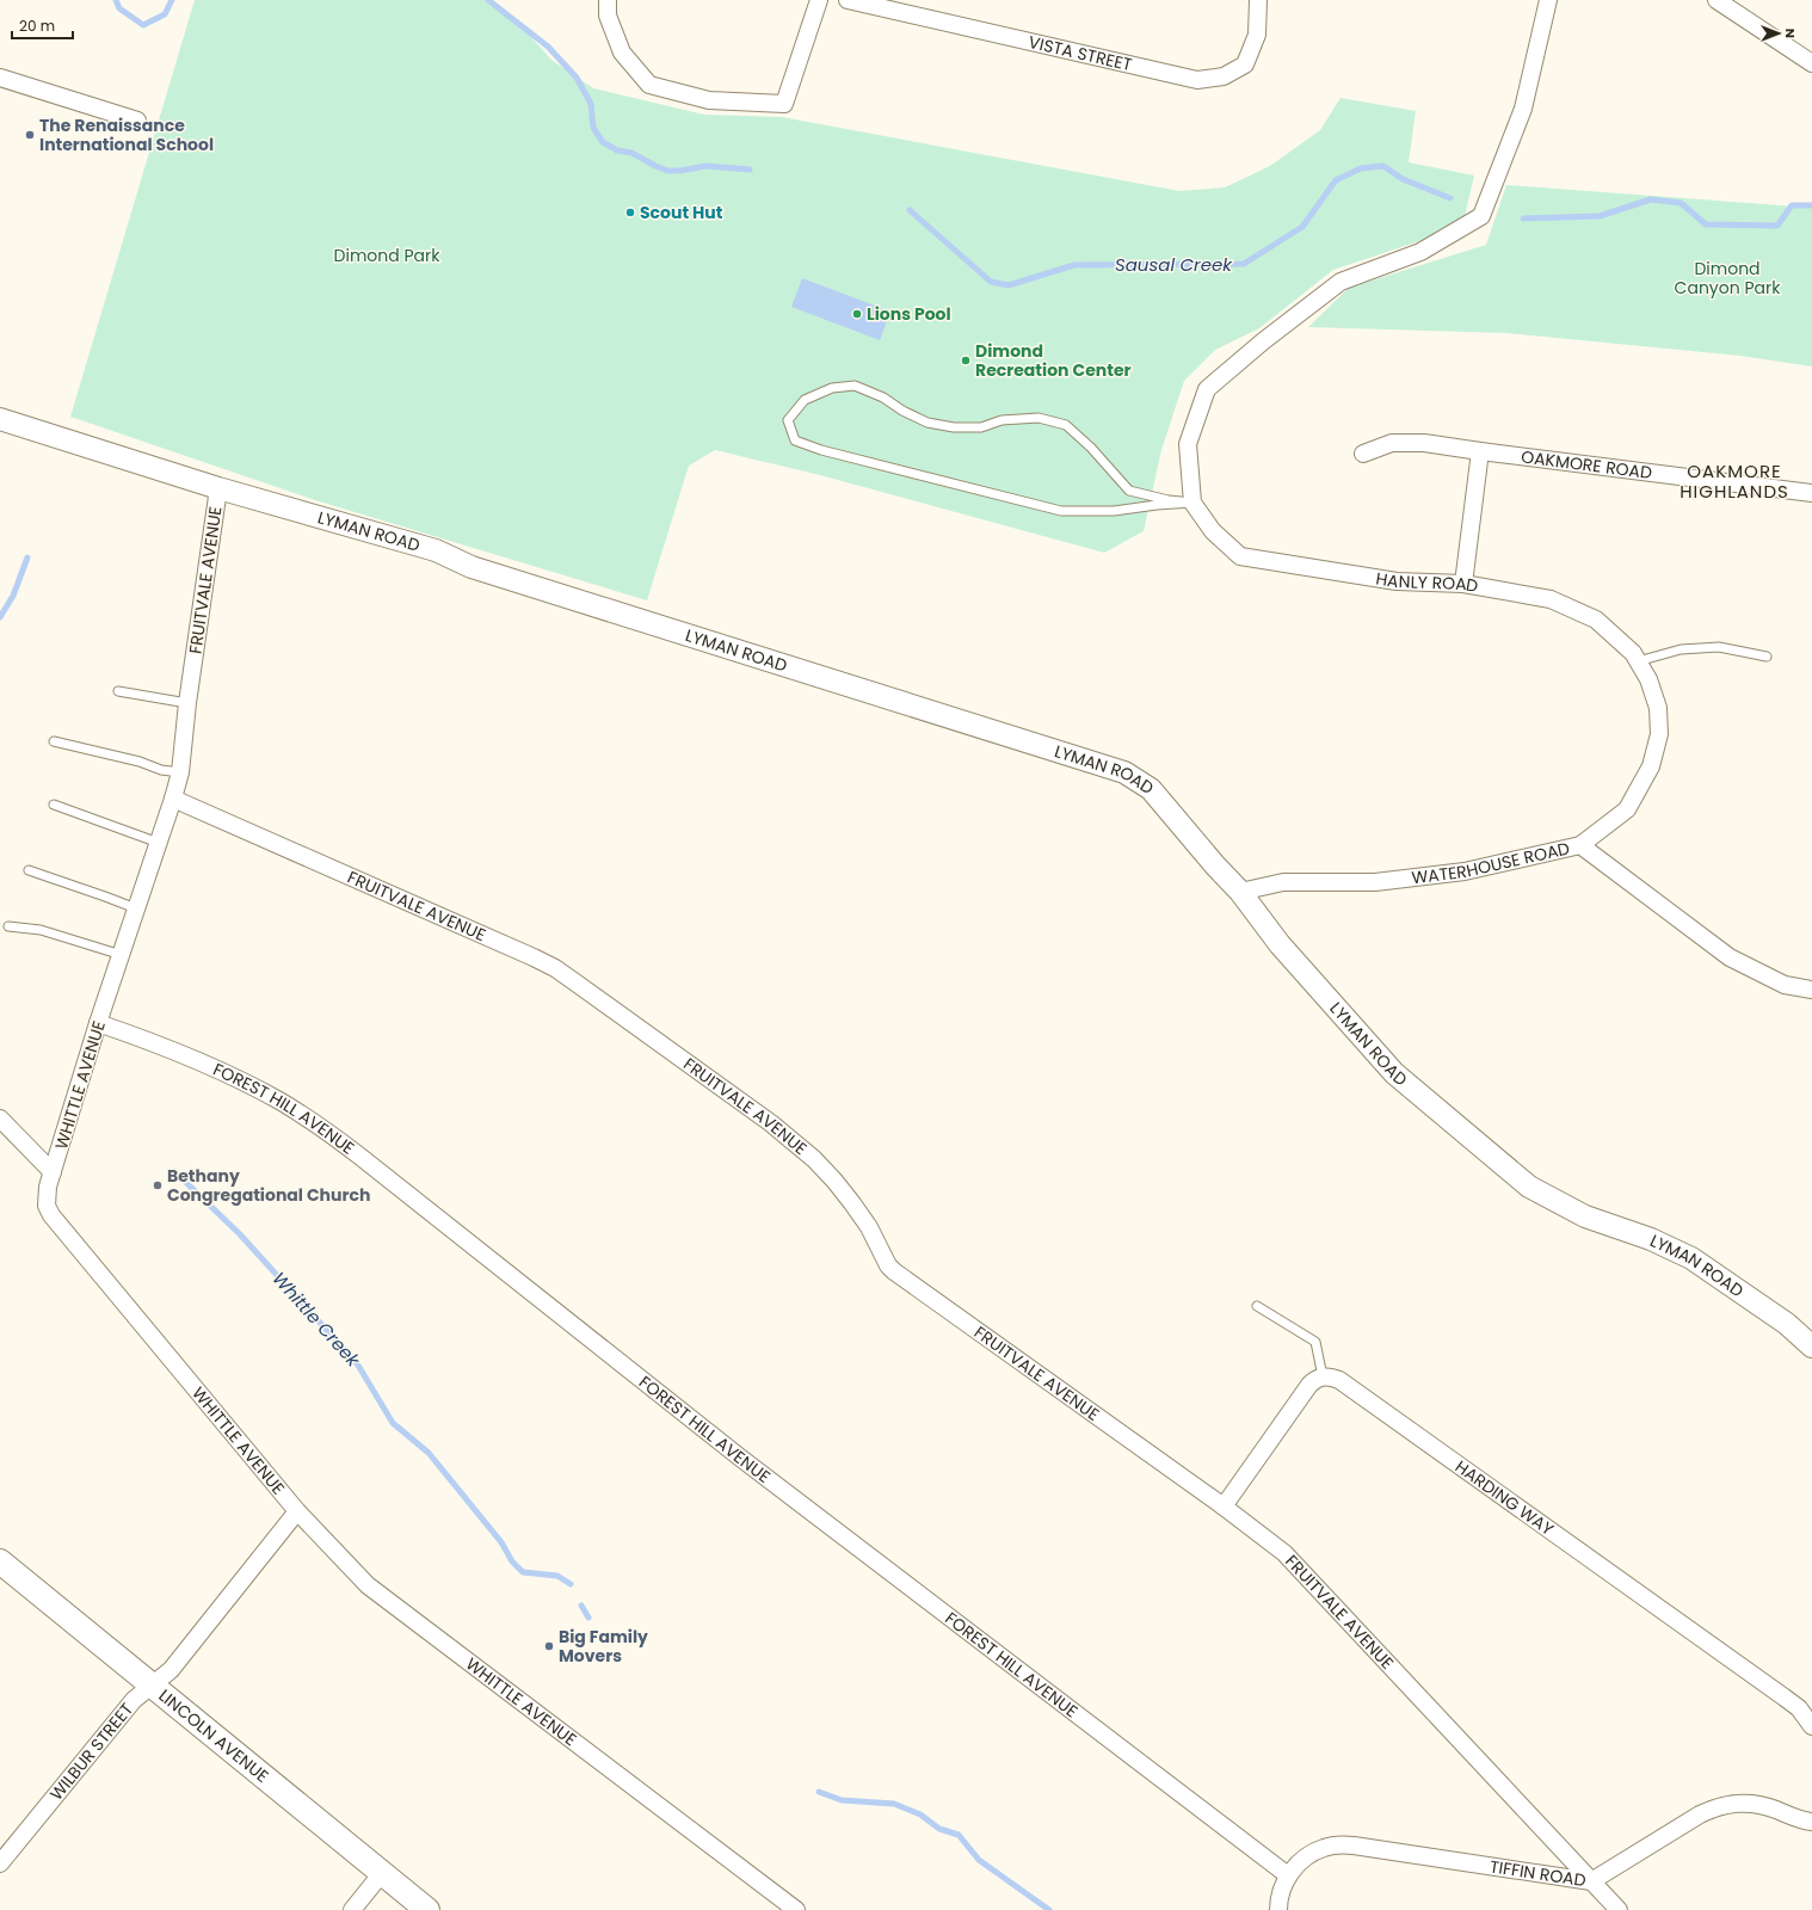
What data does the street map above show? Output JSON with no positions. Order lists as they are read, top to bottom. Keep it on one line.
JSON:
{"streets":{"main road":["LINCOLN AVENUE"],"street":["VISTA STREET","OAKMORE ROAD","LYMAN ROAD","FRUITVALE AVENUE","HANLY ROAD","WATERHOUSE ROAD","WHITTLE AVENUE","FOREST HILL AVENUE","HARDING WAY","WILBUR STREET","TIFFIN ROAD"]},"crossings":[["LYMAN ROAD","FRUITVALE AVENUE"],["LYMAN ROAD","WATERHOUSE ROAD"],["FRUITVALE AVENUE","WHITTLE AVENUE"],["FRUITVALE AVENUE","TIFFIN ROAD"],["HANLY ROAD","WATERHOUSE ROAD"],["WHITTLE AVENUE","FOREST HILL AVENUE"],["WHITTLE AVENUE","WILBUR STREET"],["FOREST HILL AVENUE","TIFFIN ROAD"],["LINCOLN AVENUE","WILBUR STREET"]],"districts":["OAKMORE HIGHLANDS"],"water":["Sausal Creek","Whittle Creek"],"parks":["Dimond Park","Dimond Canyon Park"],"places":["The Renaissance International School","Scout Hut","Lions Pool","Dimond Recreation Center","Bethany Congregational Church","Big Family Movers"],"scale_bar":"20 m","north":"right"}
